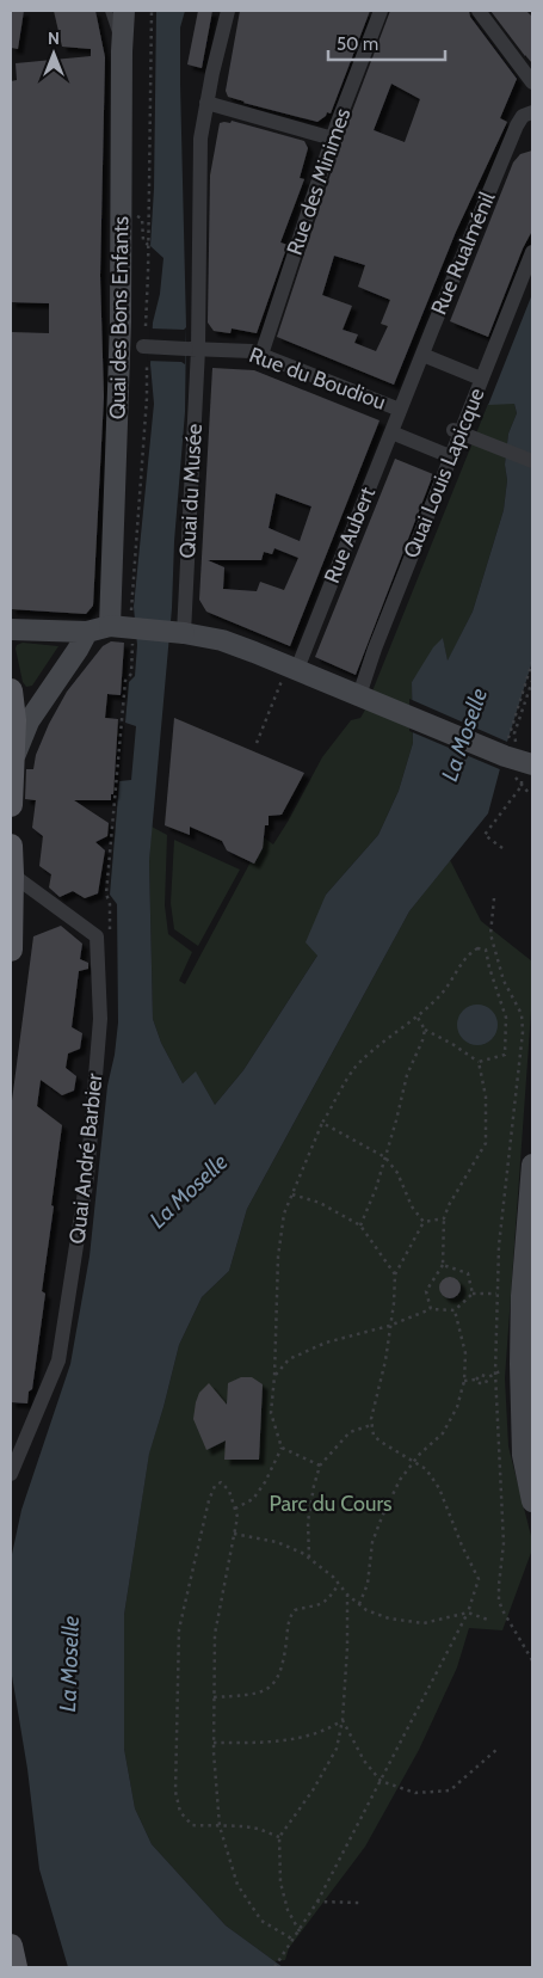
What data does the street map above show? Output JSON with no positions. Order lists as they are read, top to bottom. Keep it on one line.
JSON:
{"streets":{"street":["Rue des Minimes","Rue Rualménil","Quai des Bons Enfants","Rue du Boudiou","Quai Louis Lapicque","Quai du Musée","Rue Aubert","Quai André Barbier"]},"crossings":[["Rue des Minimes","Rue du Boudiou"],["Rue Rualménil","Rue du Boudiou"],["Rue Rualménil","Rue Aubert"],["Quai des Bons Enfants","Rue du Boudiou"],["Rue du Boudiou","Quai du Musée"],["Rue du Boudiou","Rue Aubert"]],"water":["La Moselle"],"parks":["Parc du Cours"],"scale_bar":"50 m","north":"top"}
